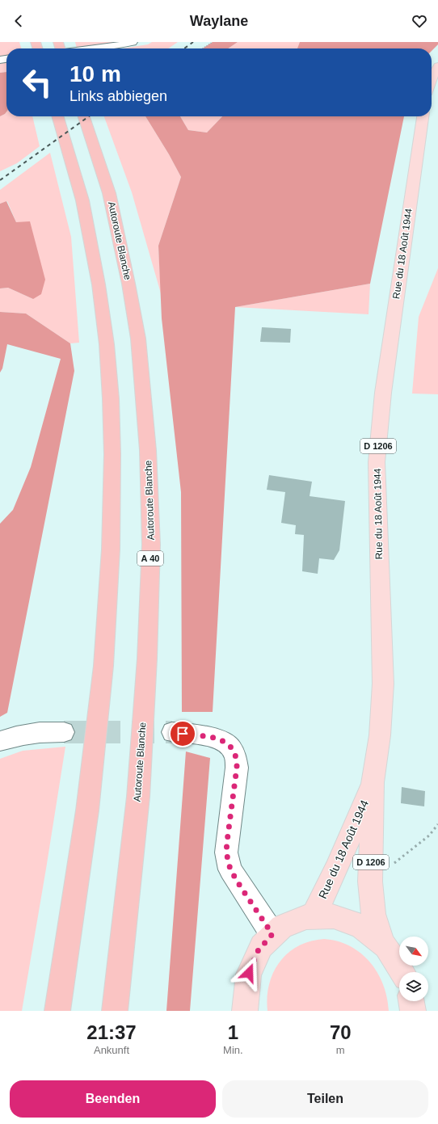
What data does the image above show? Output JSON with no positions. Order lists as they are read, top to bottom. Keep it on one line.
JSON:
{"streets":{"highway":["Autoroute Blanche","A 40"],"main road":["Rue du 18 Août 1944","D 1206"]},"north":"bottom right","page":{"header":"Waylane","turn":["10 m","Links abbiegen"],"eta":["21:37","Ankunft","1","Min.","70","m"],"buttons":["Beenden","Teilen"]}}
